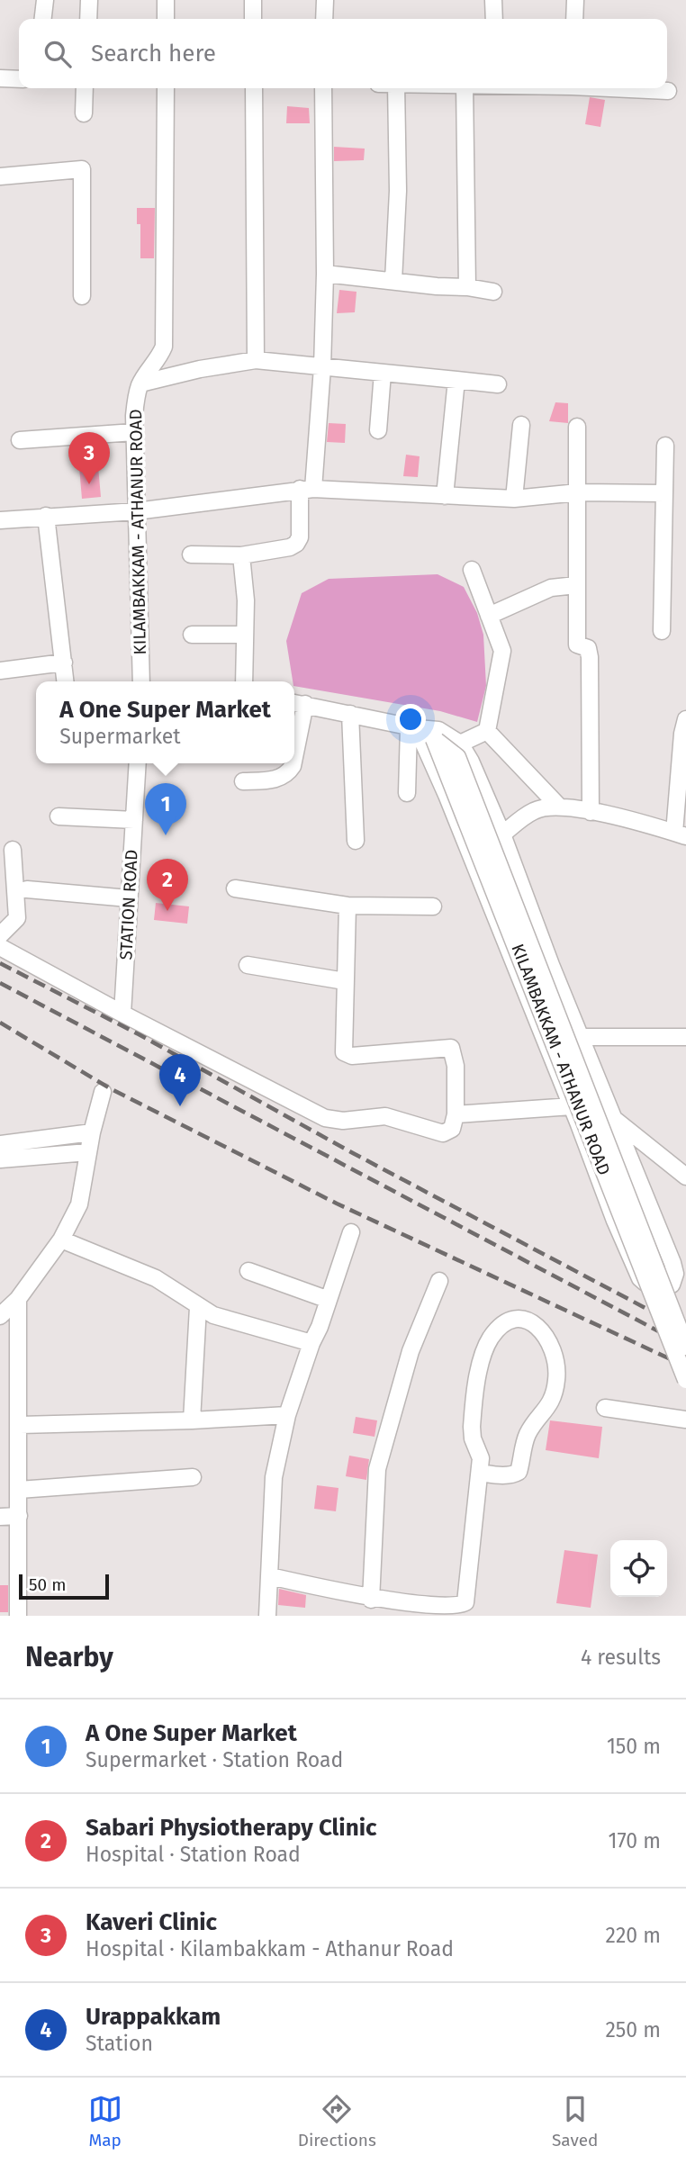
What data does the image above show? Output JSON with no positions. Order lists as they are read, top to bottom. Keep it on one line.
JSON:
{"streets":{"street":["KILAMBAKKAM - ATHANUR ROAD","STATION ROAD"]},"scale_bar":"50 m","page":{"search":"Search here","pins":["3","1","2","4"],"popup":["A One Super Market","Supermarket"],"scale":"50 m","heading":["Nearby","4 results"],"list":[{"mark":"1","name":"A One Super Market","note":"Supermarket · Station Road","value":"150 m"},{"mark":"2","name":"Sabari Physiotherapy Clinic","note":"Hospital · Station Road","value":"170 m"},{"mark":"3","name":"Kaveri Clinic","note":"Hospital · Kilambakkam - Athanur Road","value":"220 m"},{"mark":"4","name":"Urappakkam","note":"Station","value":"250 m"}],"nav":["Map","Directions","Saved"]}}
